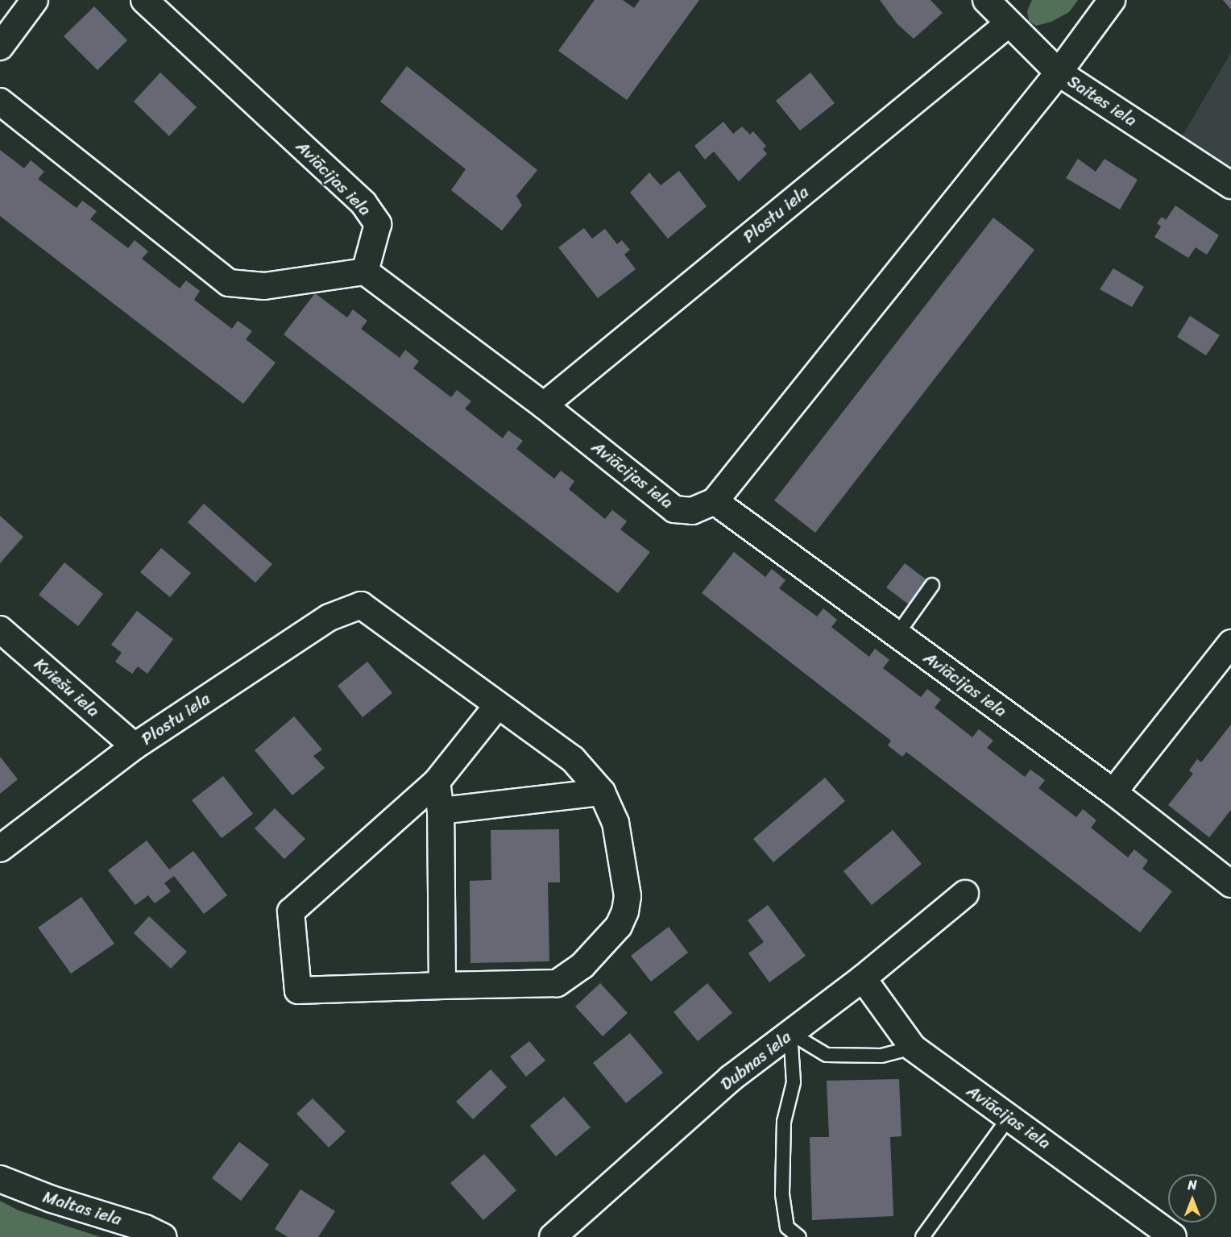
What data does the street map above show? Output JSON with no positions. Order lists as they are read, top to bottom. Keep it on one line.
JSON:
{"streets":{"street":["Saites iela","Aviācijas iela","Plostu iela","Kviešu iela","Dubnas iela","Maltas iela"]},"crossings":[["Saites iela","Plostu iela"],["Aviācijas iela","Plostu iela"],["Aviācijas iela","Dubnas iela"],["Plostu iela","Kviešu iela"]],"north":"top"}
